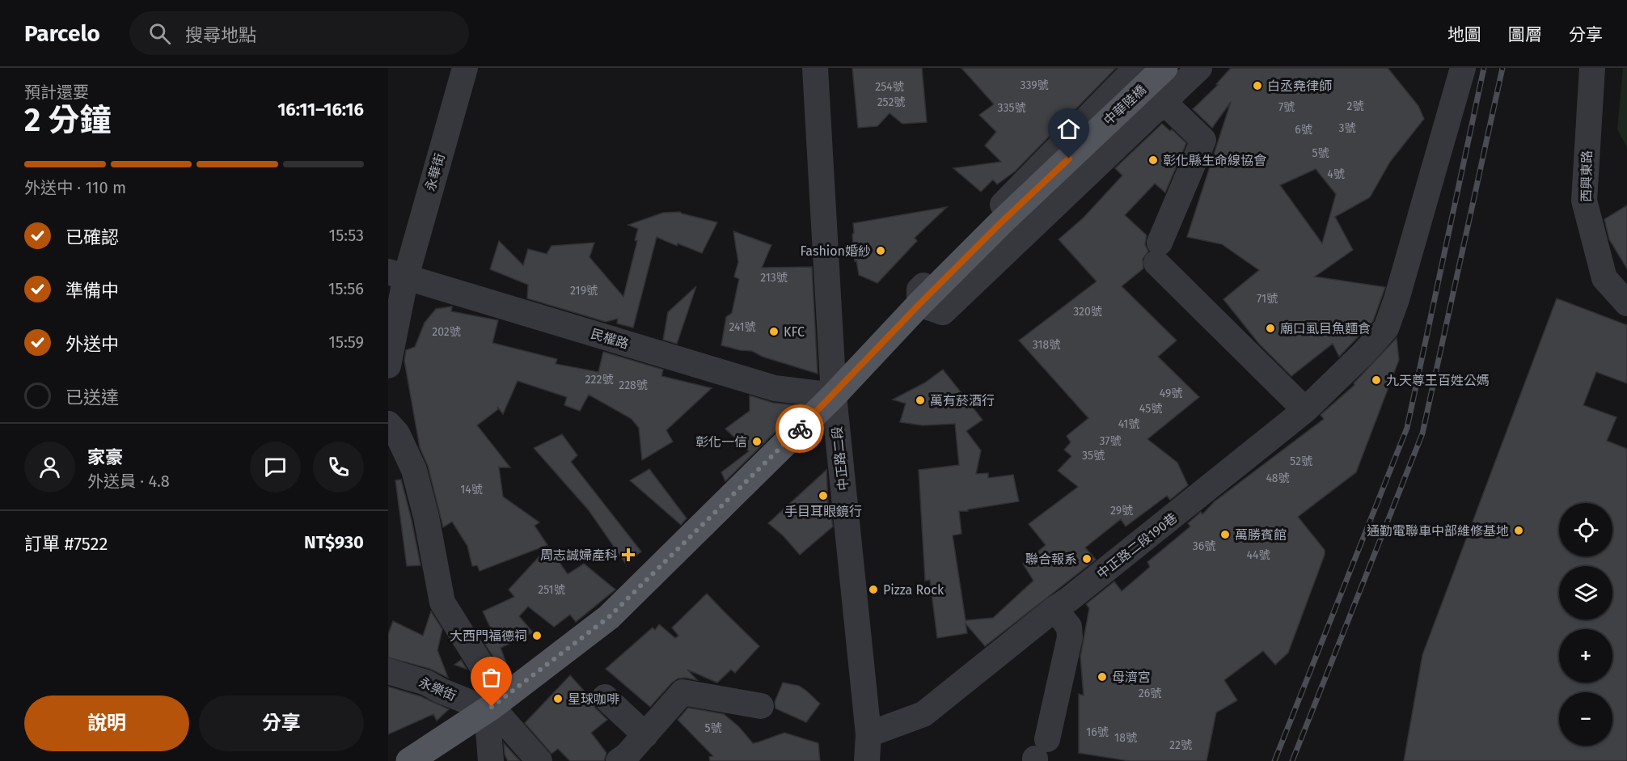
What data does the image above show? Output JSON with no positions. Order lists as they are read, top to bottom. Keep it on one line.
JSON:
{"streets":{"main road":["中華陸橋"],"street":["永華街","西興東路","民權路","中正路二段","中正路二段190巷","永樂街"]},"crossings":[["中華陸橋","民權路"],["中華陸橋","中正路二段"],["中華陸橋","永樂街"],["永華街","民權路"],["民權路","中正路二段"],["中正路二段","中正路二段190巷"]],"places":{"other":["白丞堯律師","彰化縣生命線協會","Fashion婚紗","廟口虱目魚麵食","KFC","九天尊王百姓公媽","萬有菸酒行","彰化一信","手目耳眼鏡行","通勤電聯車中部維修基地","萬勝賓館","聯合報系","Pizza Rock","大西門福德祠","母濟宮","星球咖啡"],"health":["周志誠婦產科"]},"house_numbers":["339號","254號","252號","2號","7號","335號","3號","6號","5號","4號","213號","219號","71號","320號","241號","202號","318號","222號","228號","49號","45號","41號","37號","35號","52號","48號","14號","29號","36號","44號","251號","26號","5號","16號","18號","22號"],"page":{"header":"Parcelo","search":"搜尋地點","nav":["地圖","圖層","分享"],"heading":["2 分鐘","預計還要","16:11–16:16"],"panel":["家豪","外送員 · 4.8","訂單 #7522","NT$930"],"bar":"外送中 · 110 m","list":[["已確認","15:53"],["準備中","15:56"],["外送中","15:59"],"已送達"],"map_buttons":["+","−"],"buttons":["說明","分享"]}}
